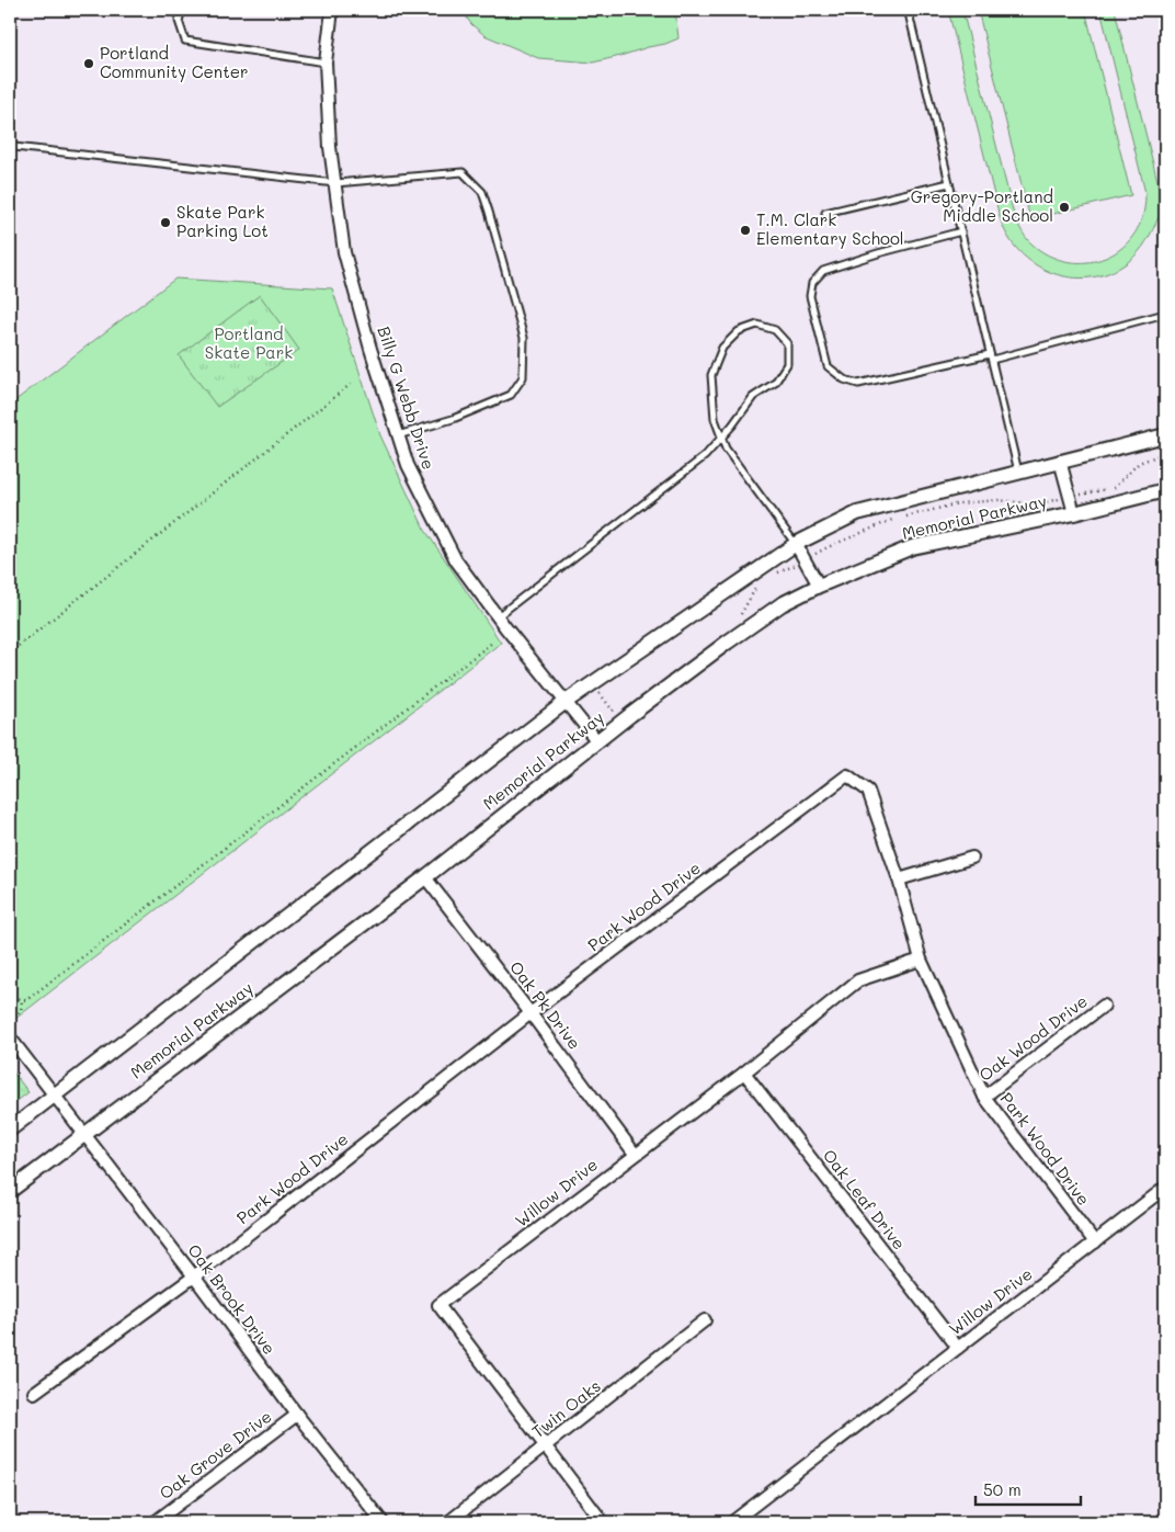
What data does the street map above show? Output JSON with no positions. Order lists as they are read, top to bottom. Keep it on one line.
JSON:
{"streets":{"street":["Billy G Webb Drive","Memorial Parkway","Park Wood Drive","Oak Pk Drive","Oak Wood Drive","Willow Drive","Oak Leaf Drive","Oak Brook Drive","Twin Oaks","Oak Grove Drive"]},"crossings":[["Billy G Webb Drive","Memorial Parkway"],["Memorial Parkway","Oak Pk Drive"],["Memorial Parkway","Oak Brook Drive"],["Park Wood Drive","Oak Pk Drive"],["Park Wood Drive","Oak Wood Drive"],["Park Wood Drive","Willow Drive"],["Park Wood Drive","Oak Brook Drive"],["Oak Pk Drive","Willow Drive"],["Willow Drive","Oak Leaf Drive"],["Willow Drive","Twin Oaks"],["Oak Brook Drive","Oak Grove Drive"]],"parks":["Portland Skate Park"],"places":["Portland Community Center","Gregory-Portland Middle School","Skate Park Parking Lot","T.M. Clark Elementary School"],"scale_bar":"50 m"}
